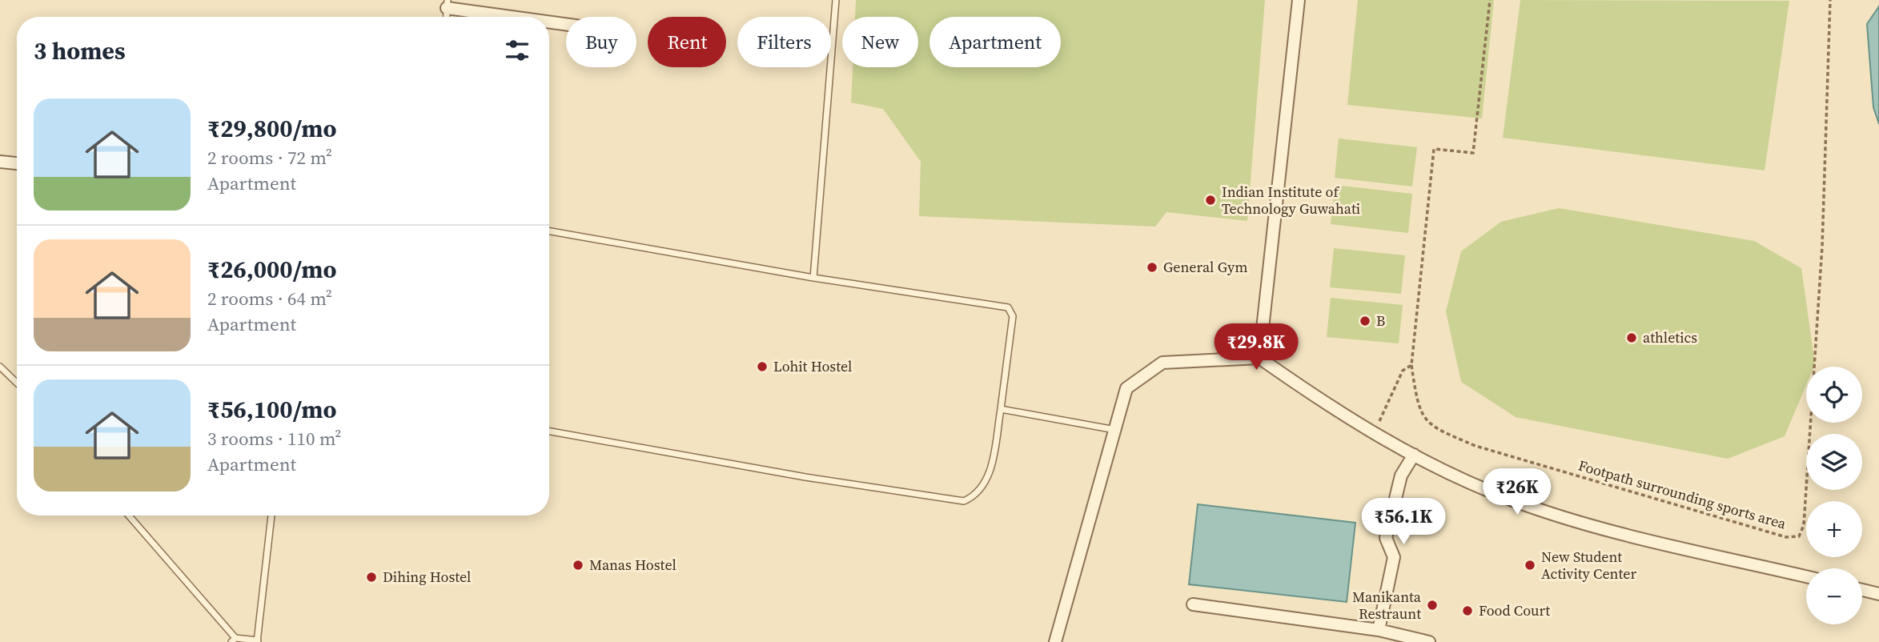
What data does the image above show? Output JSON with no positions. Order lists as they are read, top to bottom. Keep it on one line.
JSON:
{"streets":{"path":["Footpath surrounding sports area"]},"places":["Indian Institute of Technology Guwahati","General Gym","B","athletics","Lohit Hostel","Manas Hostel","New Student Activity Center","Dihing Hostel","Manikanta Restraunt","Food Court"],"page":{"chip":["Buy","Rent","Filters","New","Apartment"],"heading":"3 homes","list":[{"name":"₹29,800/mo","note":"2 rooms · 72 m² · Apartment"},{"name":"₹26,000/mo","note":"2 rooms · 64 m² · Apartment"},{"name":"₹56,100/mo","note":"3 rooms · 110 m² · Apartment"}],"price":["₹29.8K","₹26K","₹56.1K"],"map_buttons":["+","−"]}}
